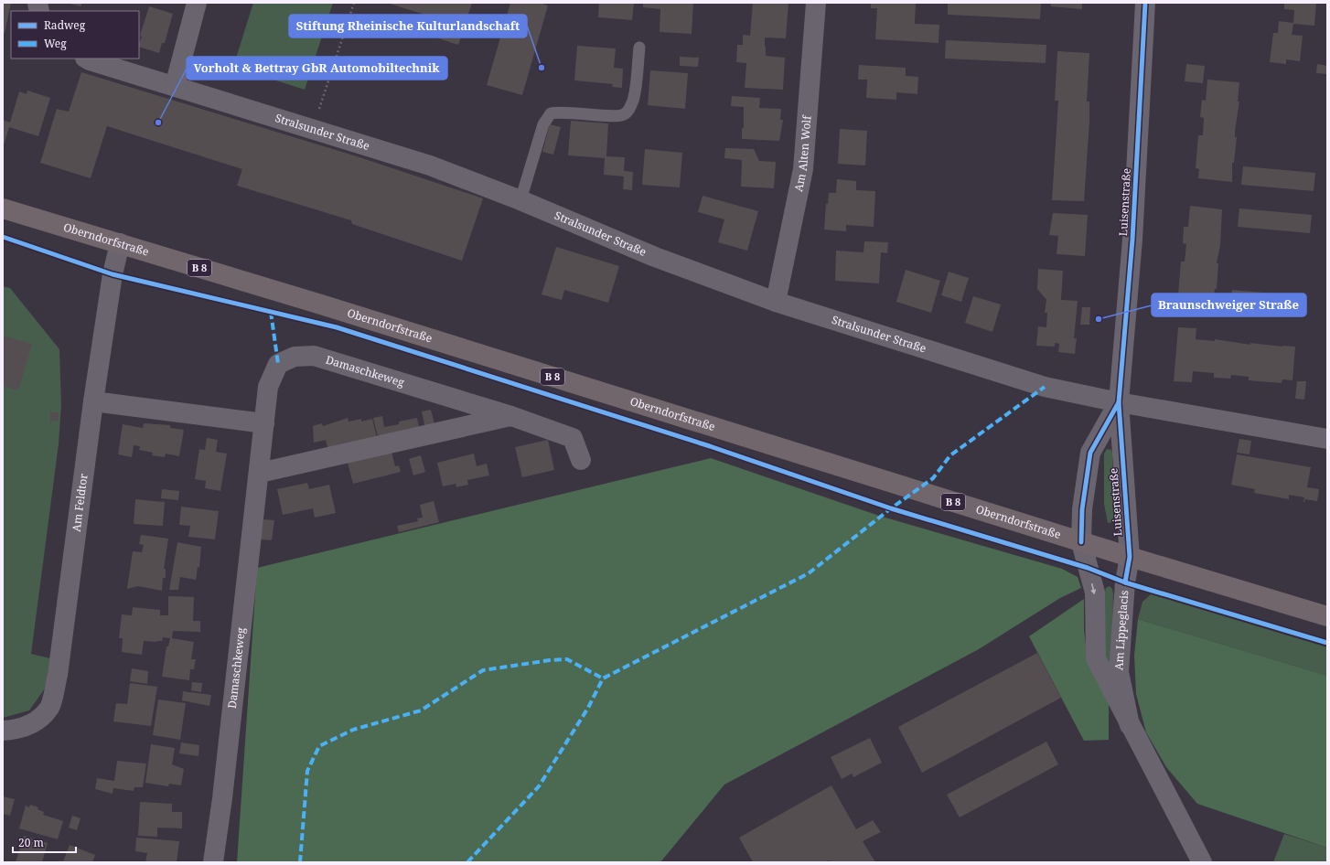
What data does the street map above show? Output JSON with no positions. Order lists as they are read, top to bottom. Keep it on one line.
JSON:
{"streets":{"main road":["Oberndorfstraße","B 8"],"street":["Stralsunder Straße","Am Alten Wolf","Luisenstraße","Damaschkeweg","Am Feldtor","Am Lippeglacis"]},"crossings":[["Stralsunder Straße","Am Alten Wolf"],["Stralsunder Straße","Luisenstraße"],["Luisenstraße","Oberndorfstraße"],["Luisenstraße","Am Lippeglacis"],["Oberndorfstraße","Am Feldtor"],["Oberndorfstraße","Am Lippeglacis"]],"places":["Stiftung Rheinische Kulturlandschaft","Vorholt & Bettray GbR Automobiltechnik","Braunschweiger Straße"],"legend":["Radweg","Weg"],"scale_bar":"20 m"}
